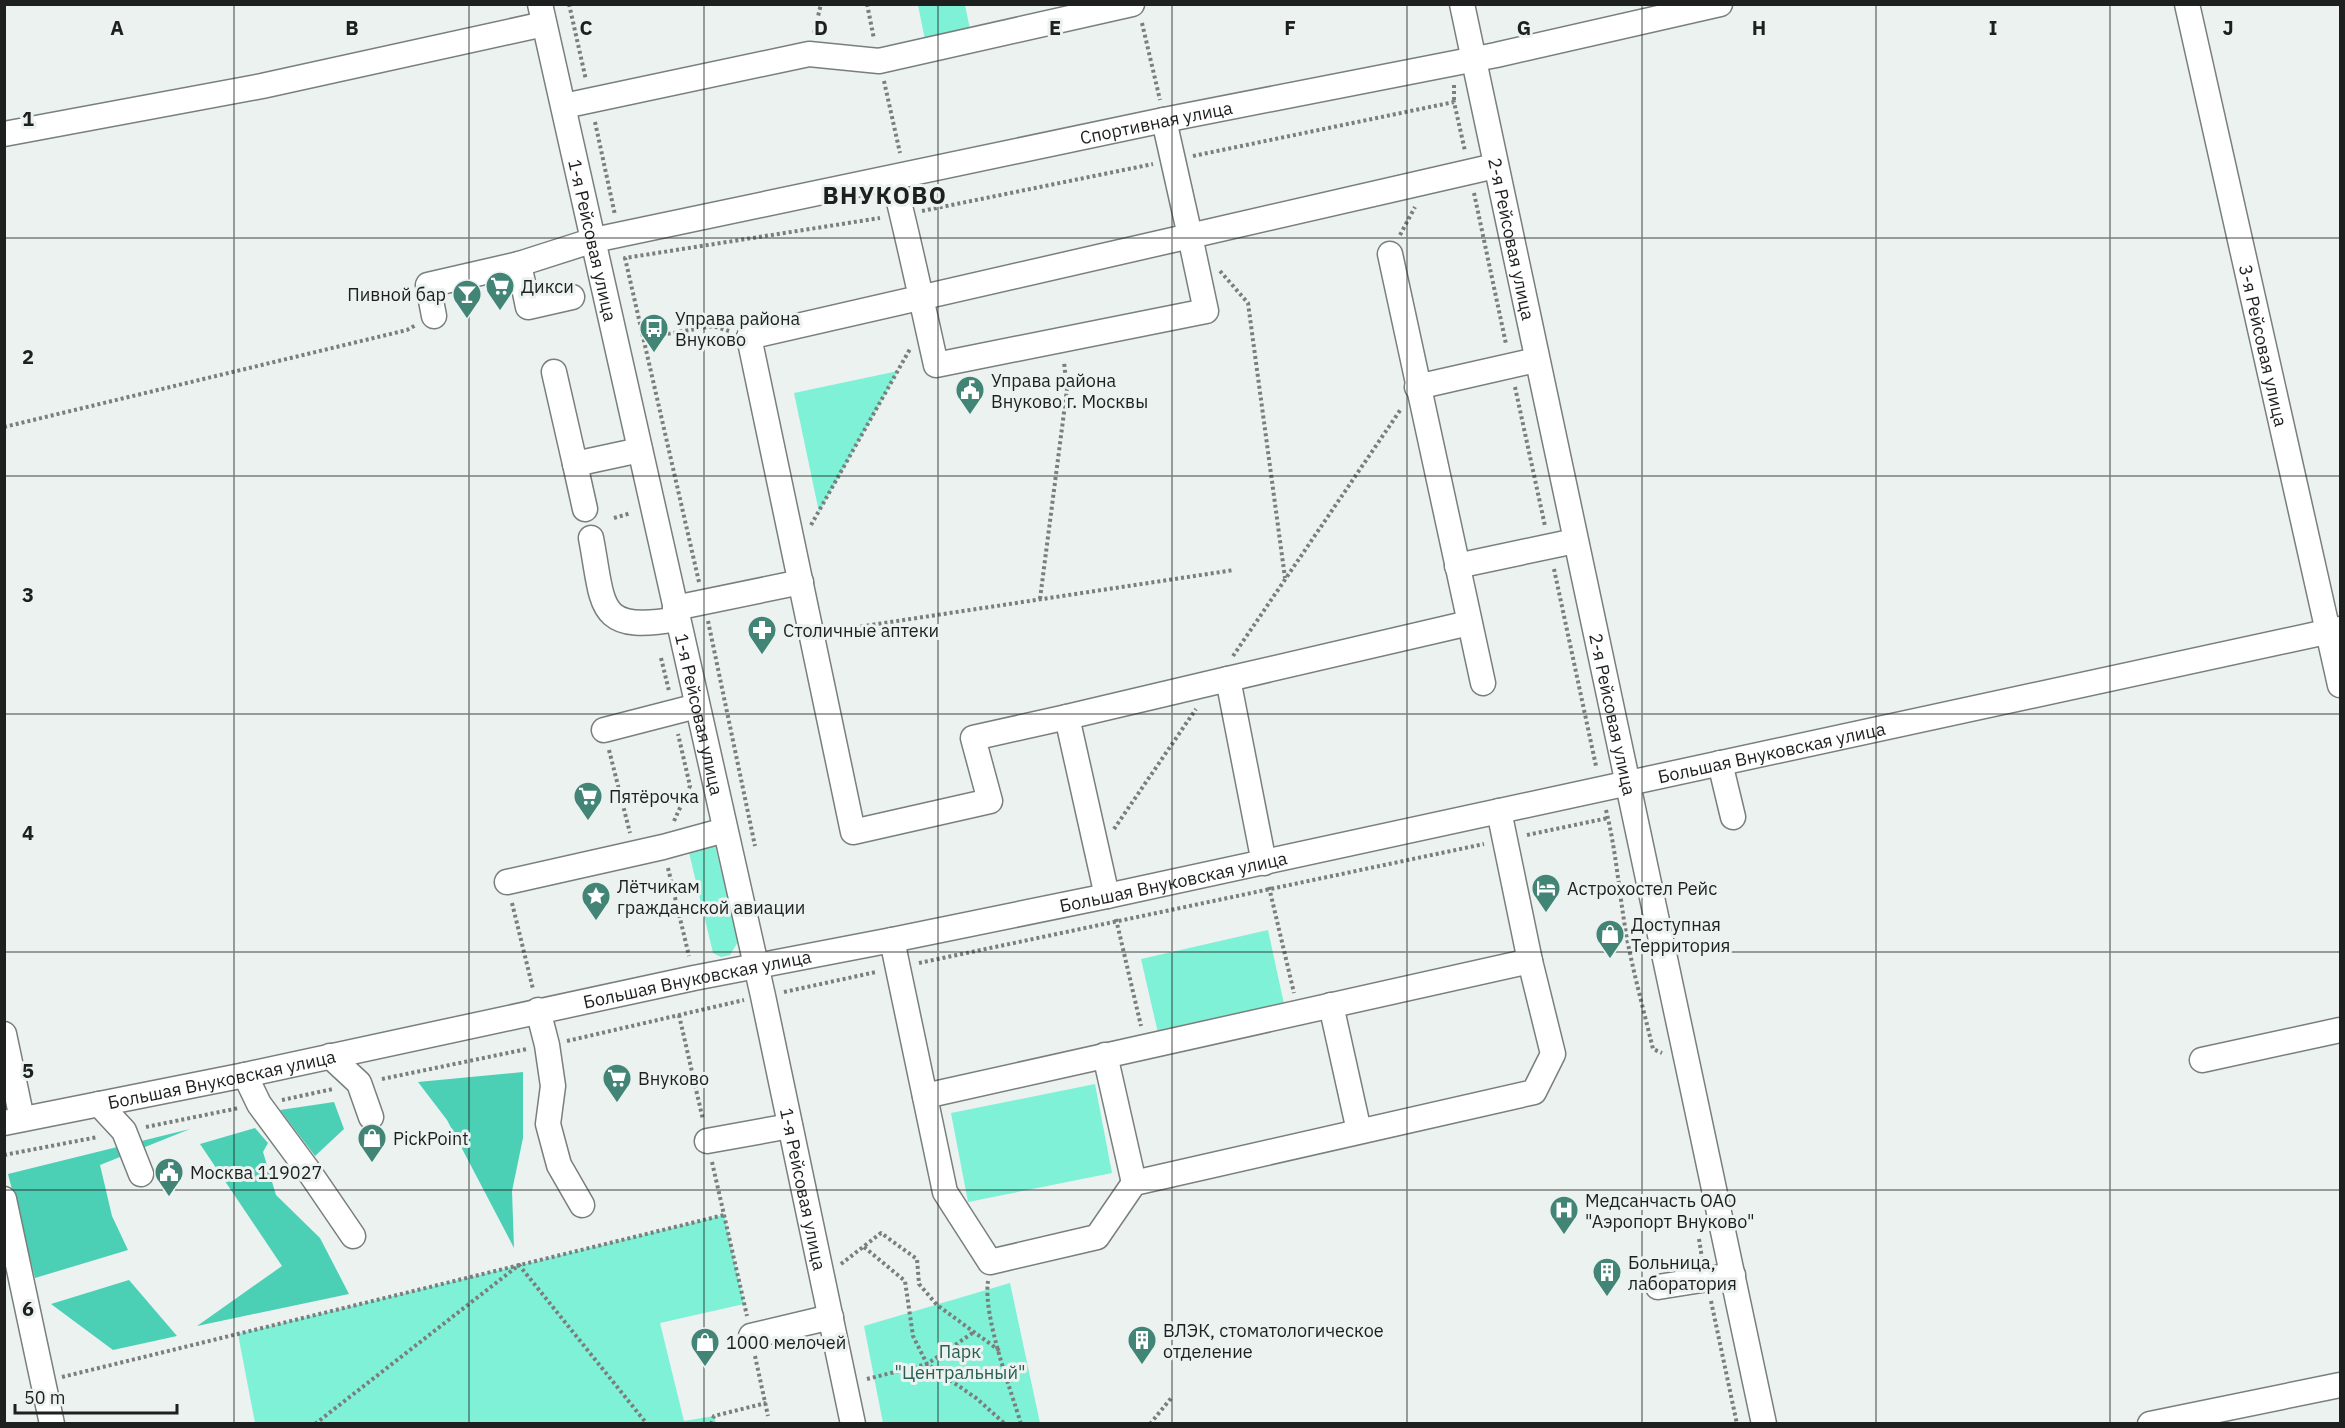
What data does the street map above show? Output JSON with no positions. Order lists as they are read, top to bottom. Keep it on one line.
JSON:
{"streets":{"street":["Спортивная улица","1-я Рейсовая улица","2-я Рейсовая улица","3-я Рейсовая улица","Большая Внуковская улица"]},"crossings":[["Спортивная улица","1-я Рейсовая улица"],["Спортивная улица","2-я Рейсовая улица"],["1-я Рейсовая улица","Большая Внуковская улица"],["2-я Рейсовая улица","Большая Внуковская улица"],["3-я Рейсовая улица","Большая Внуковская улица"]],"districts":["ВНУКОВО"],"parks":["Парк \"Центральный\""],"places":{"supermarket":["Дикси","Пятёрочка","Внуково"],"bar":["Пивной бар"],"bus stop":["Управа района Внуково"],"public building":["Управа района Внуково г. Москвы","Москва 119027"],"pharmacy":["Столичные аптеки"],"hotel":["Астрохостел Рейс"],"place":["Лётчикам гражданской авиации"],"shop":["Доступная Территория","PickPoint","1000 мелочей"],"hospital":["Медсанчасть ОАО \"Аэропорт Внуково\""],"building":["Больница, лаборатория","ВЛЭК, стоматологическое отделение"]},"scale_bar":"50 m","grid":{"columns":["A","B","C","D","E","F","G","H","I","J"],"rows":["1","2","3","4","5","6"]}}
